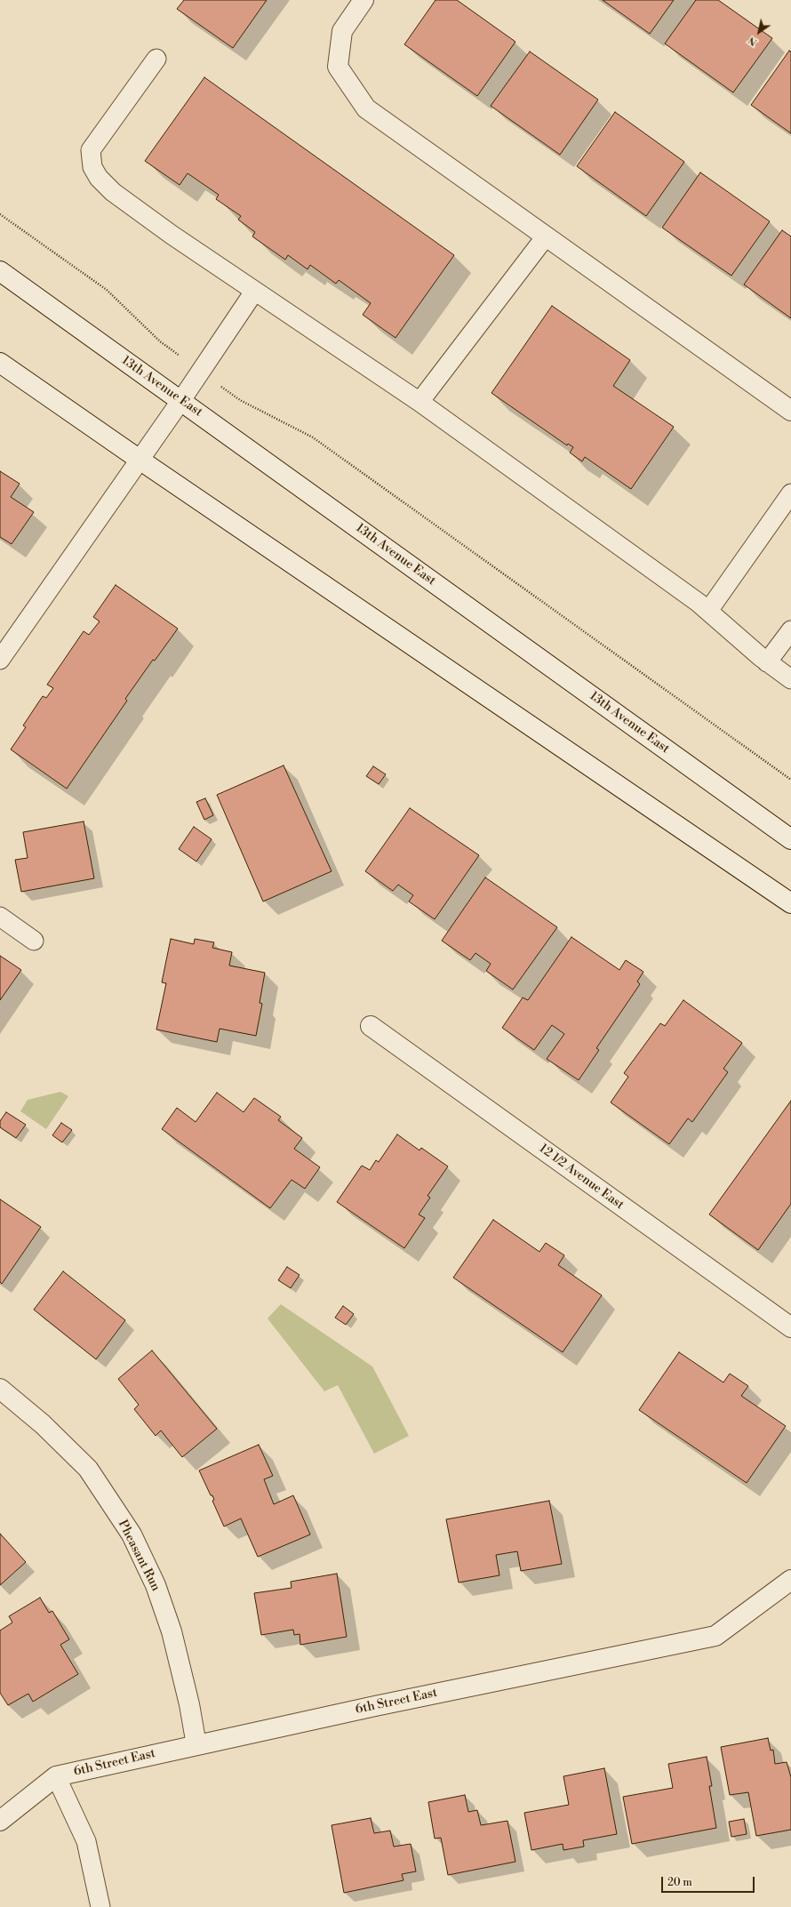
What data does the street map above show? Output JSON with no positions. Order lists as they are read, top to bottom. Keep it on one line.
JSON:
{"streets":{"street":["13th Avenue East","12 1/2 Avenue East","Pheasant Run","6th Street East"]},"crossings":[["Pheasant Run","6th Street East"]],"scale_bar":"20 m","north":"bottom left"}
